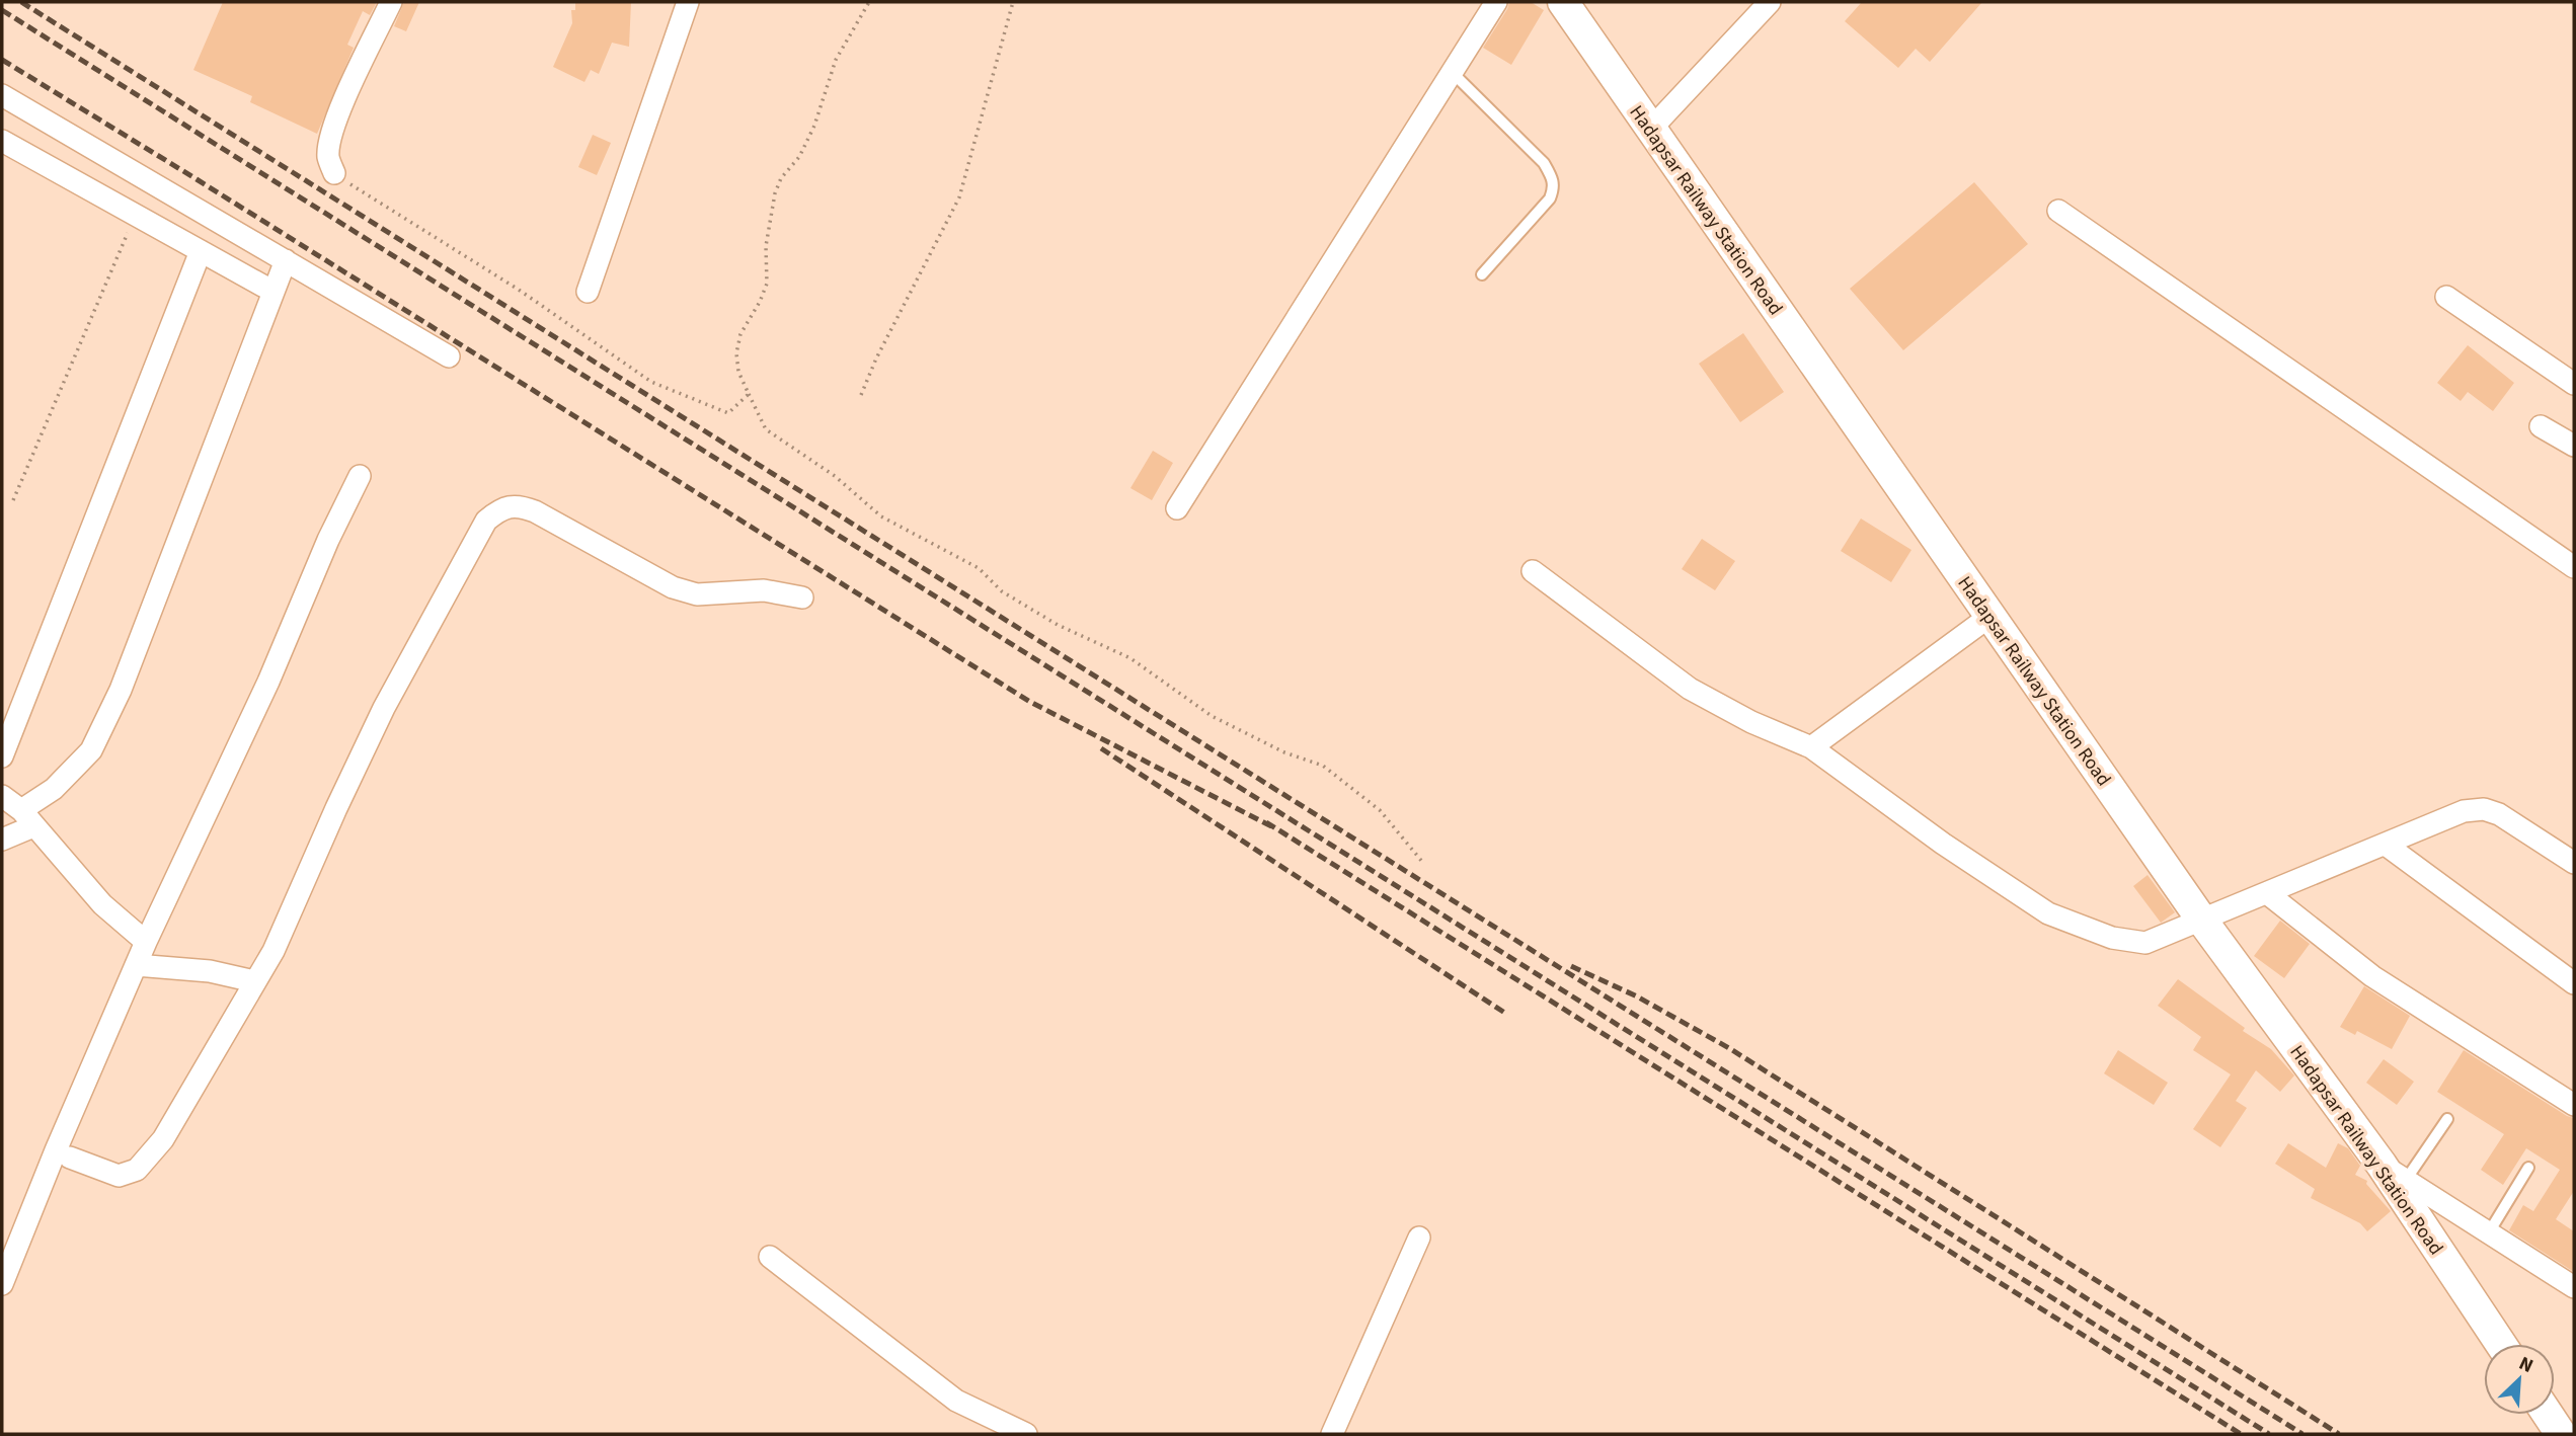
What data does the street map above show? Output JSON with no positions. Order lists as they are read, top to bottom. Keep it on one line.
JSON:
{"streets":{"street":["Hadapsar Railway Station Road"]},"north":"top right"}
